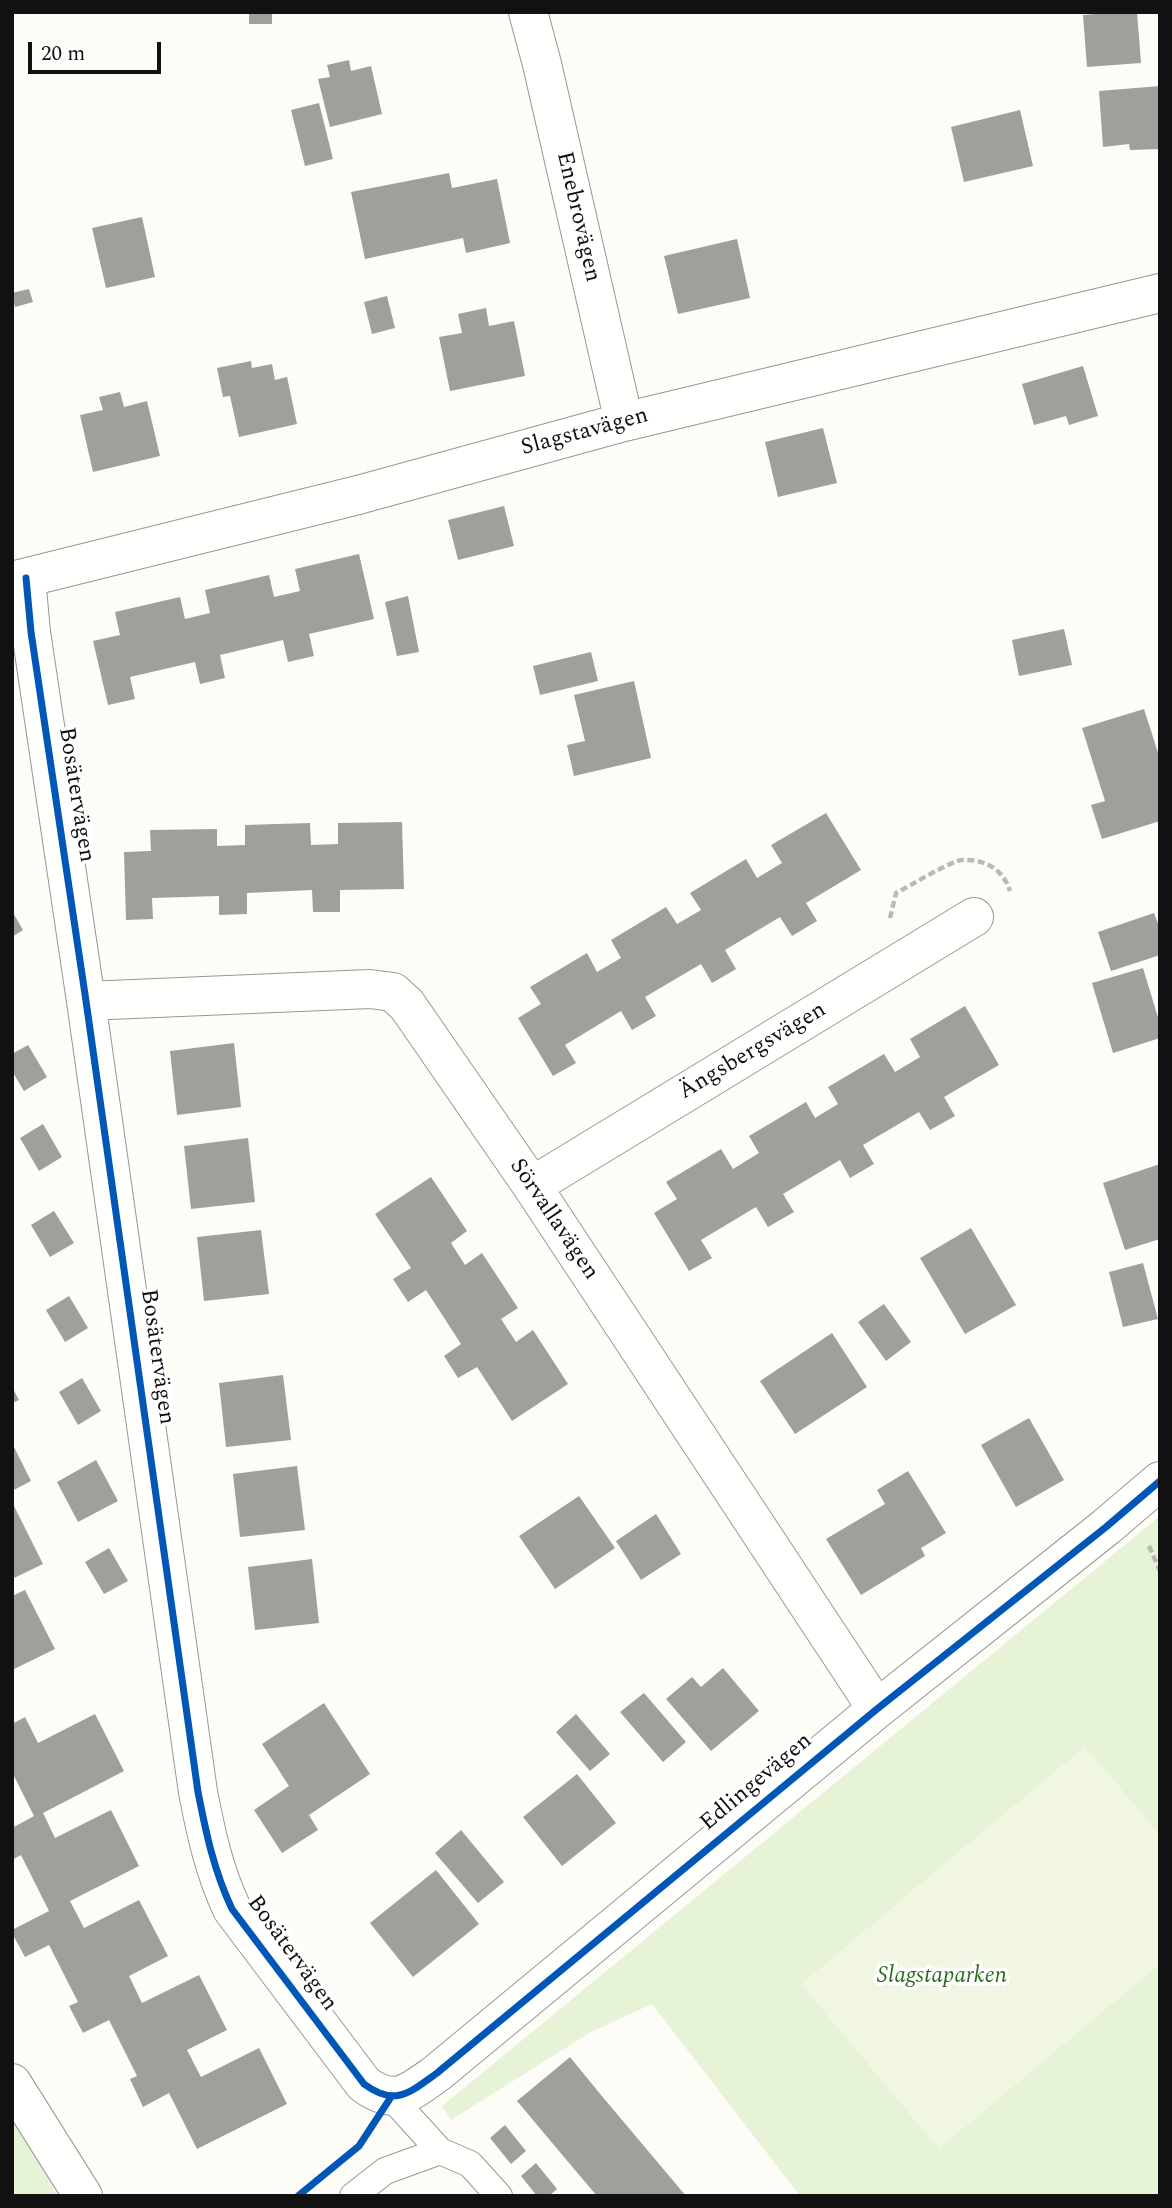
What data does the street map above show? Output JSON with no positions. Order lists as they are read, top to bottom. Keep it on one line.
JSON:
{"streets":{"street":["Enebrovägen","Slagstavägen","Bosätervägen","Ängsbergsvägen","Sörvallavägen","Edlingevägen"]},"crossings":[["Enebrovägen","Slagstavägen"],["Slagstavägen","Bosätervägen"],["Bosätervägen","Sörvallavägen"],["Bosätervägen","Edlingevägen"],["Ängsbergsvägen","Sörvallavägen"],["Sörvallavägen","Edlingevägen"]],"parks":["Slagstaparken"],"scale_bar":"20 m"}
